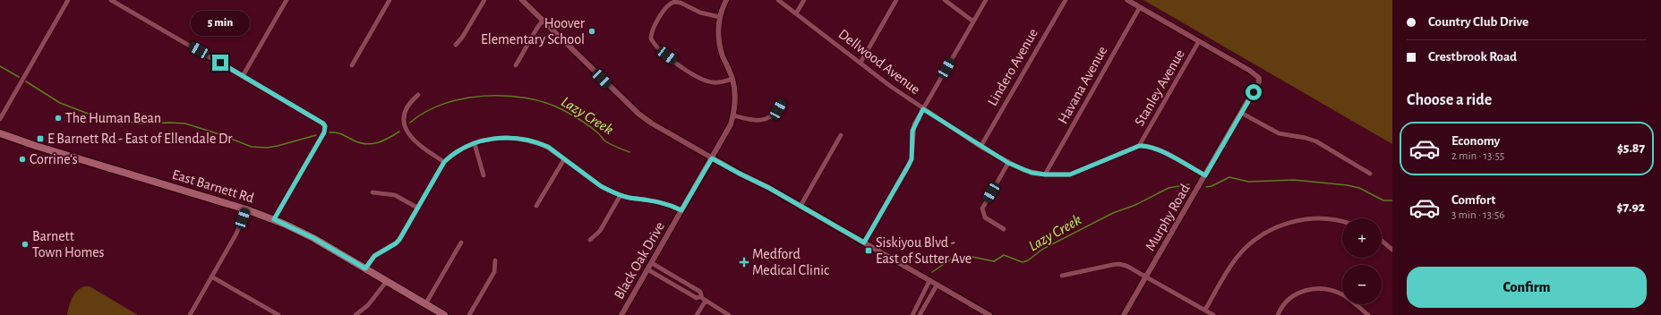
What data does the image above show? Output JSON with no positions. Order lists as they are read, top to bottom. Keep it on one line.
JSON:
{"streets":{"main road":["East Barnett Rd"],"street":["Dellwood Avenue","Lindero Avenue","Havana Avenue","Stanley Avenue","Murphy Road","Black Oak Drive"]},"crossings":[["Dellwood Avenue","Lindero Avenue"],["Dellwood Avenue","Havana Avenue"],["Dellwood Avenue","Stanley Avenue"],["Stanley Avenue","Murphy Road"]],"water":["Lazy Creek"],"places":{"other":["Hoover Elementary School","The Human Bean","Corrine‘s","Barnett Town Homes"],"transit":["E Barnett Rd - East of Ellendale Dr","Siskiyou Blvd - East of Sutter Ave"],"health":["Medford Medical Clinic"]},"page":{"banner":["Country Club Drive","Crestbrook Road"],"bubble":"5 min","heading":"Choose a ride","list":[{"name":"Economy","note":"2 min · 13:55","value":"$5.87"},{"name":"Comfort","note":"3 min · 13:56","value":"$7.92"}],"map_buttons":["+","−"],"buttons":"Confirm"}}
